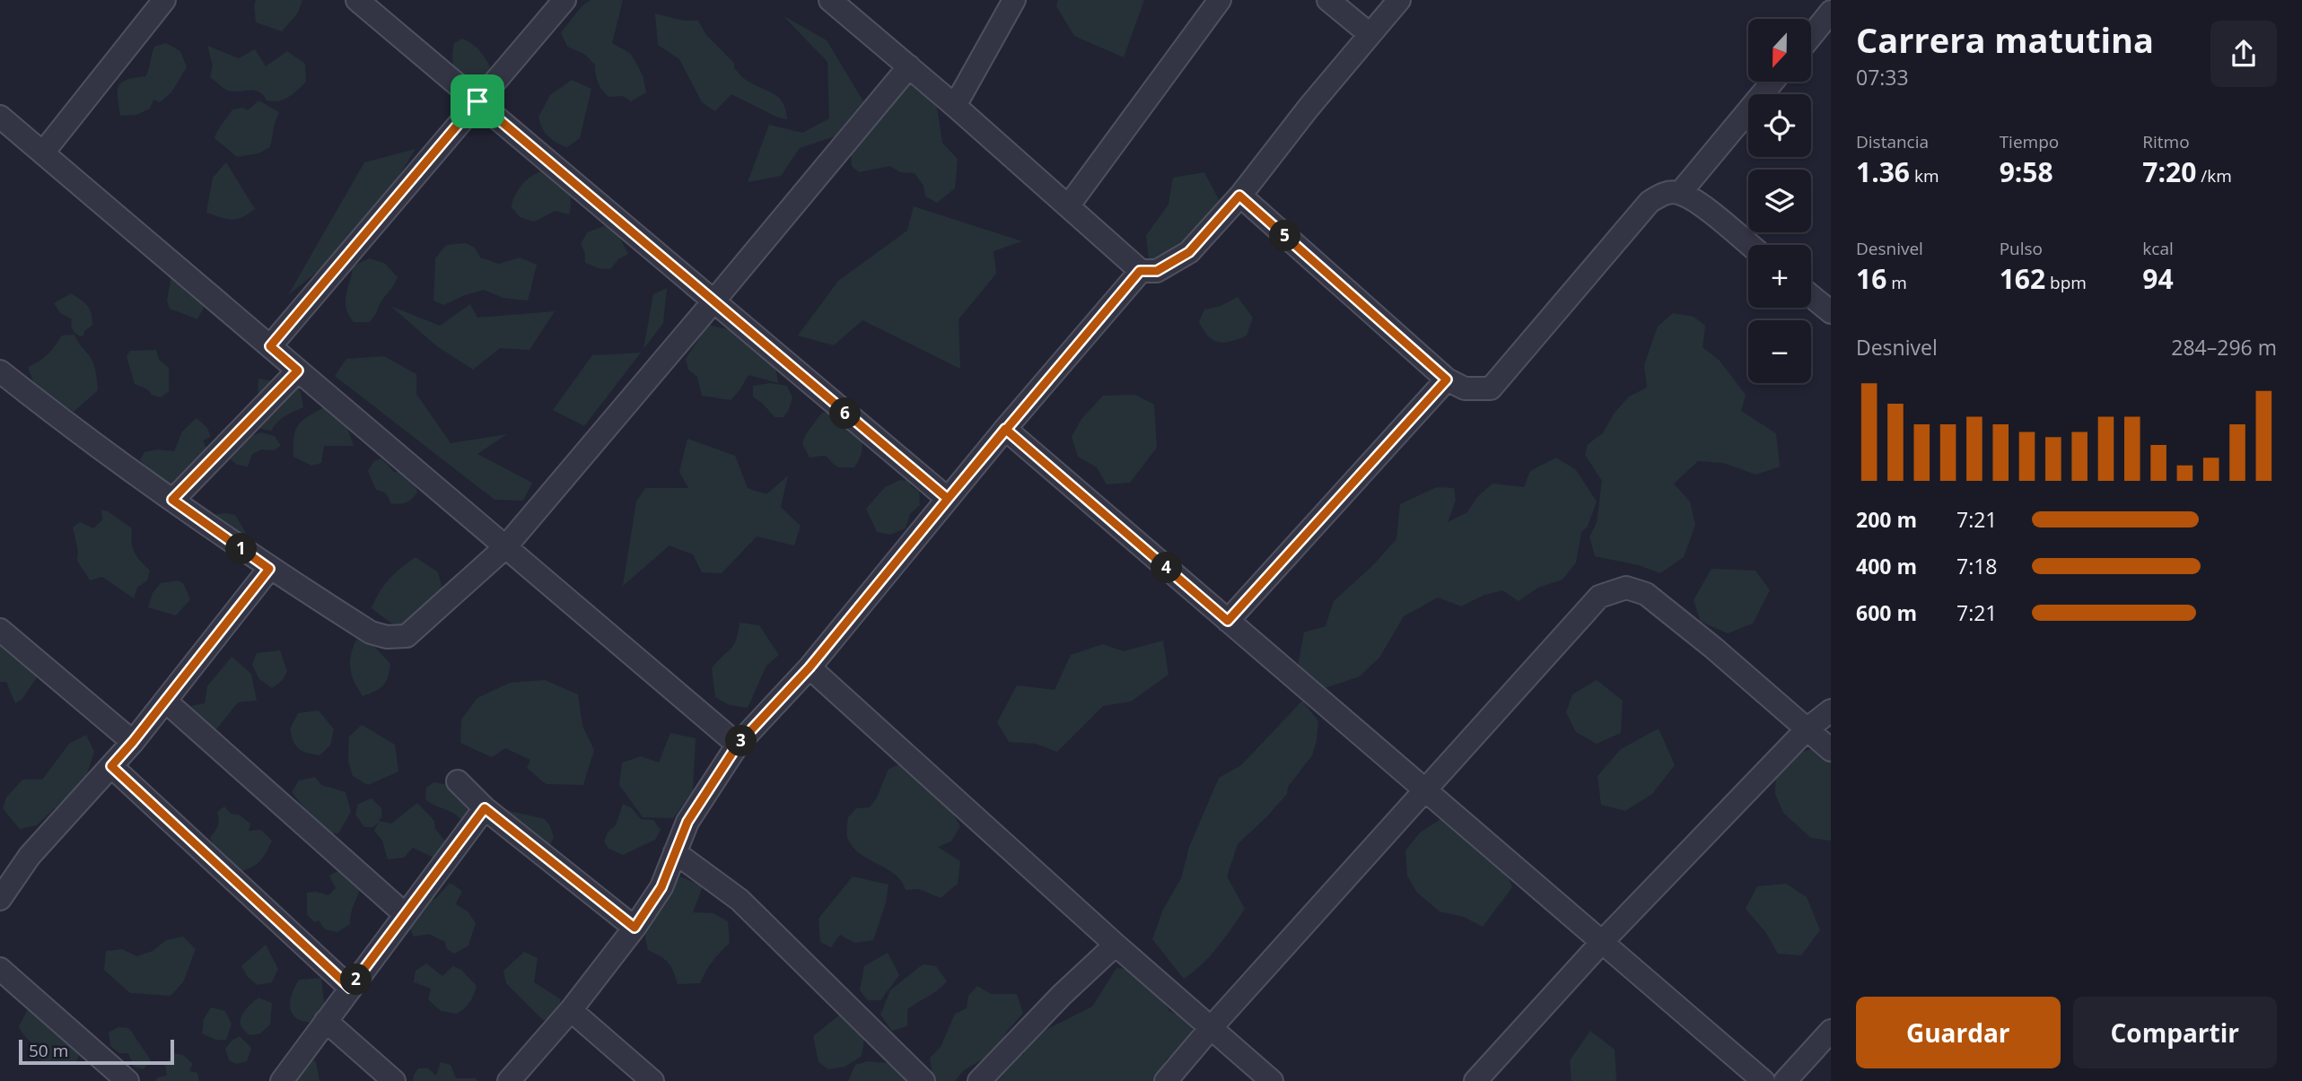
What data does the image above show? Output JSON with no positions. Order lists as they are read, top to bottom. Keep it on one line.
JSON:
{"scale_bar":"50 m","north":"bottom","page":{"heading":["Carrera matutina","07:33"],"map_buttons":["+","−"],"stats":[["Distancia","1.36 km"],["Tiempo","9:58"],["Ritmo","7:20 /km"],["Desnivel","16 m"],["Pulso","162 bpm"],["kcal","94"]],"pins":["5","6","1","4","3","2"],"chart":["Desnivel","284–296 m"],"list":[{"name":"200 m","note":"7:21"},{"name":"400 m","note":"7:18"},{"name":"600 m","note":"7:21"}],"buttons":["Guardar","Compartir"],"scale":"50 m"}}
